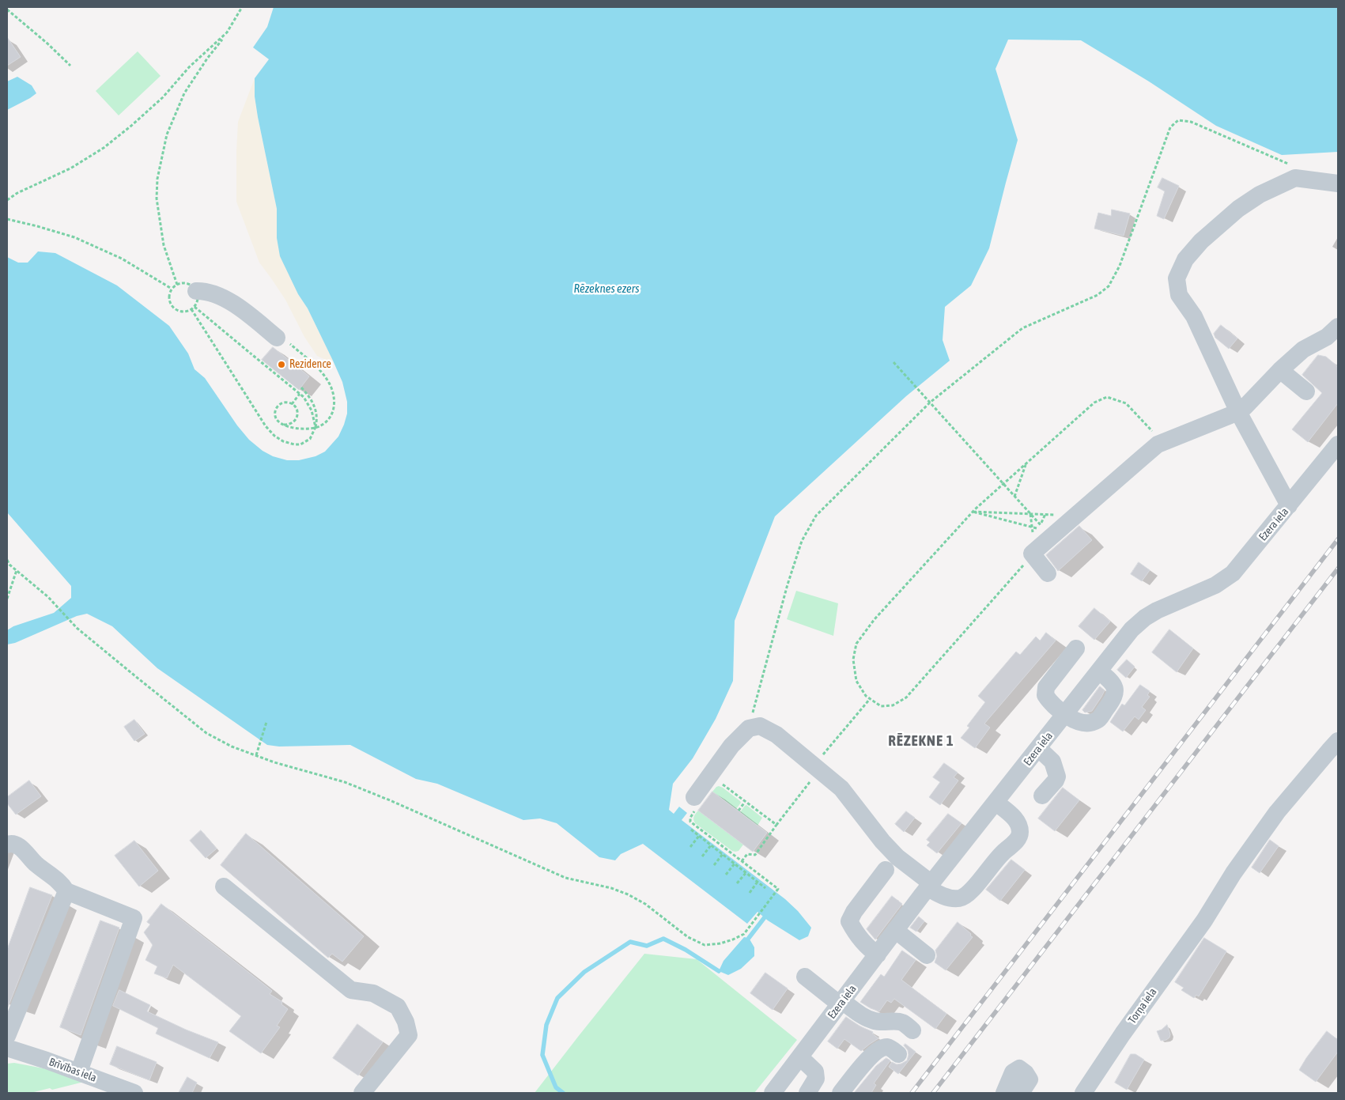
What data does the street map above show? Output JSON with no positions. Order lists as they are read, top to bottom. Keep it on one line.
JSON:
{"streets":{"street":["Ezera iela","Torņa iela","Brīvības iela"]},"districts":["RĒZEKNE 1"],"water":["Rēzeknes ezers"],"places":["Rezidence"]}
